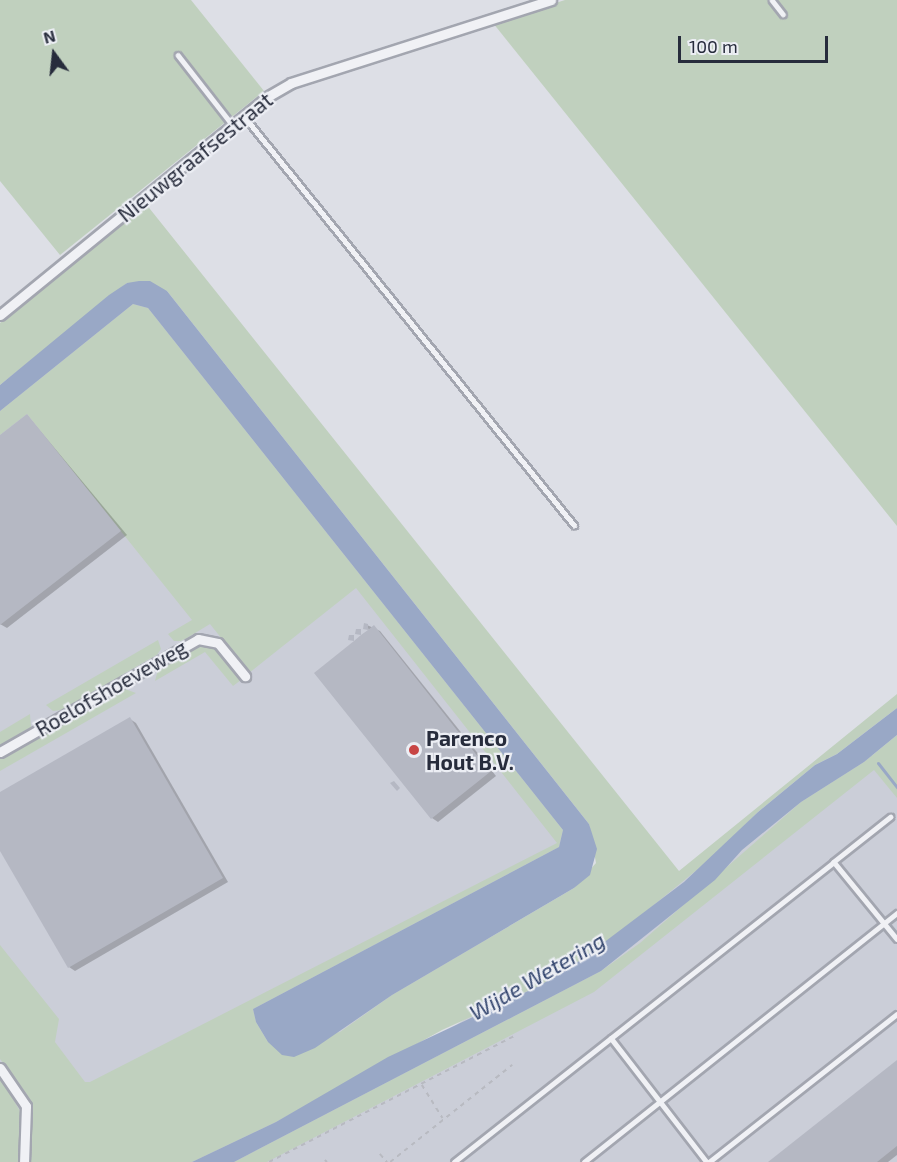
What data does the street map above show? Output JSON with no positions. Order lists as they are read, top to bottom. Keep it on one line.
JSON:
{"streets":{"street":["Nieuwgraafsestraat","Roelofshoeveweg"]},"water":["Wijde Wetering"],"places":["Parenco Hout B.V."],"scale_bar":"100 m","north":"top"}
